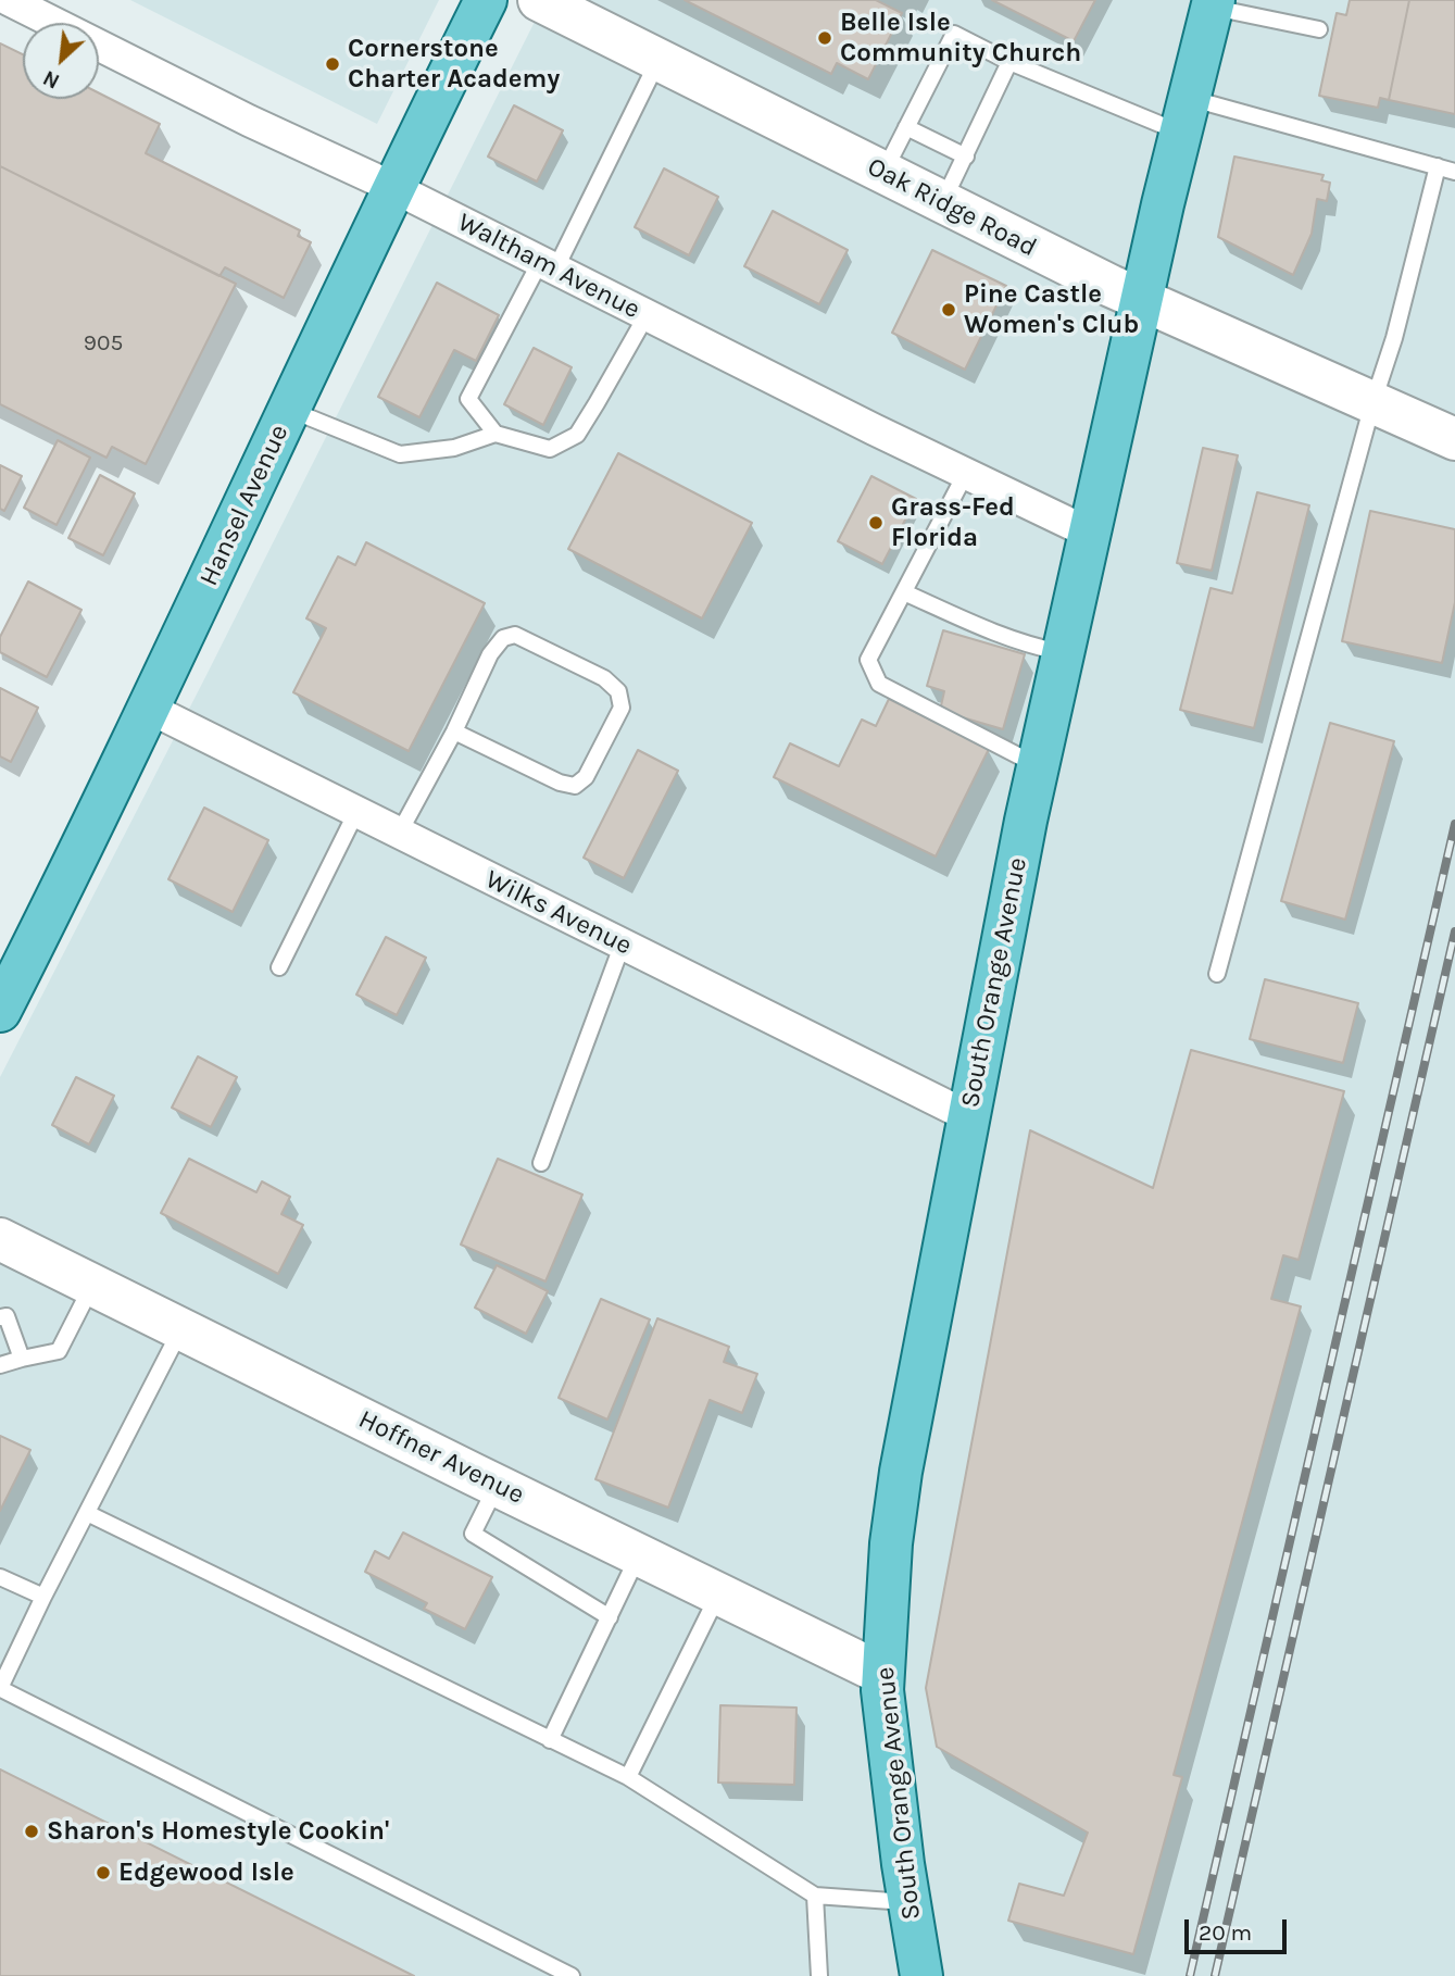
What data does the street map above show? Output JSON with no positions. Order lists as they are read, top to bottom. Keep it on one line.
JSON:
{"streets":{"main road":["Oak Ridge Road","Hansel Avenue","South Orange Avenue","Hoffner Avenue"],"street":["Waltham Avenue","Wilks Avenue"]},"crossings":[["Oak Ridge Road","South Orange Avenue"],["Waltham Avenue","Hansel Avenue"],["Waltham Avenue","South Orange Avenue"],["Hansel Avenue","Wilks Avenue"],["Wilks Avenue","South Orange Avenue"],["South Orange Avenue","Hoffner Avenue"]],"places":["Belle Isle Community Church","Cornerstone Charter Academy","Pine Castle Women's Club","Grass-Fed Florida","Sharon's Homestyle Cookin'","Edgewood Isle"],"house_numbers":["905"],"scale_bar":"20 m","north":"bottom left"}
